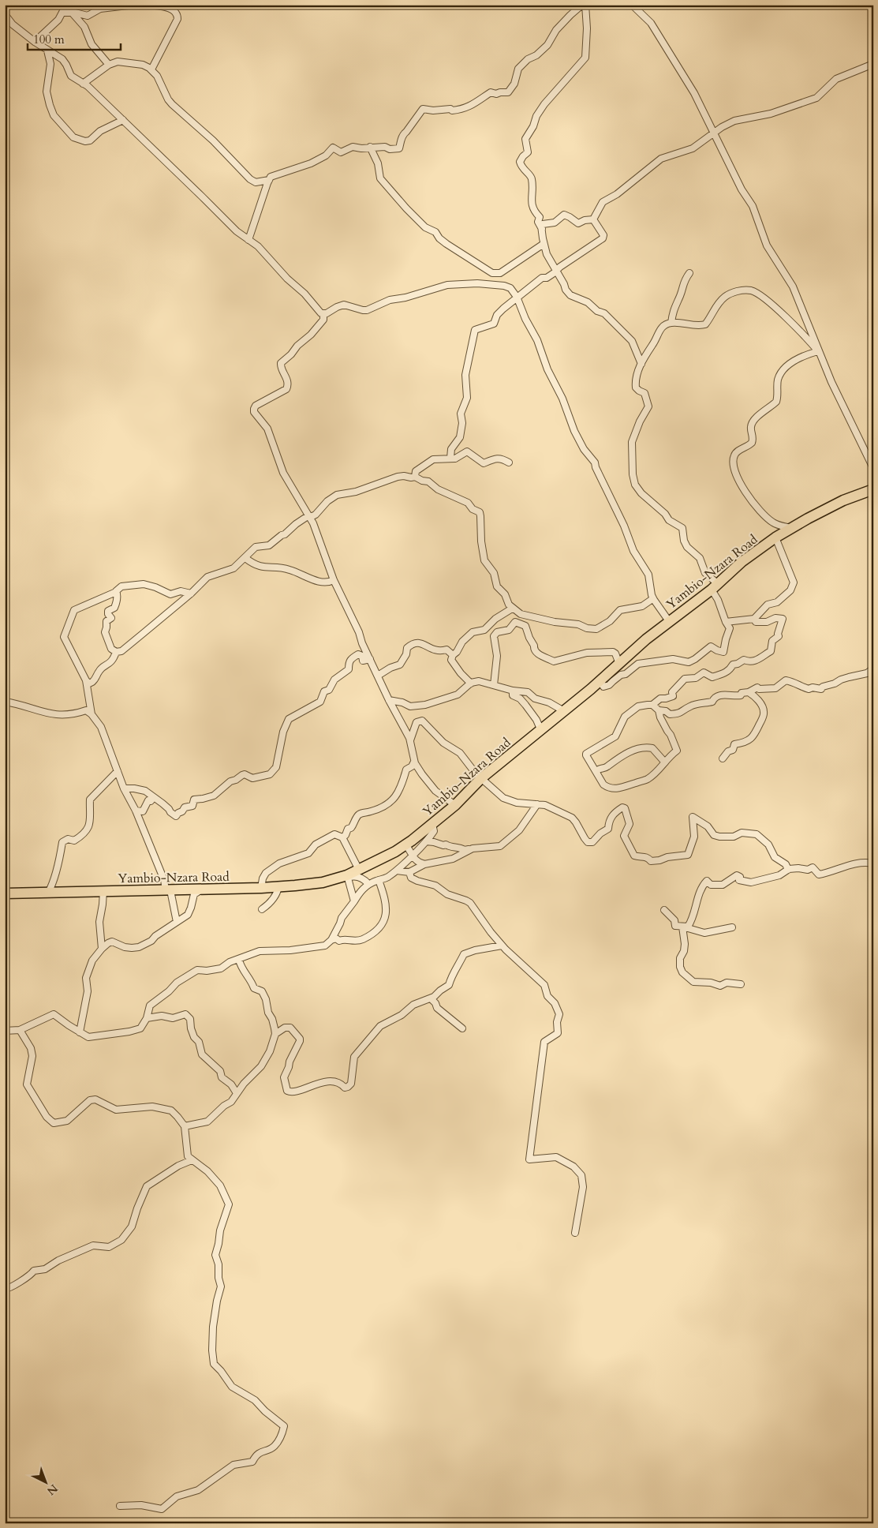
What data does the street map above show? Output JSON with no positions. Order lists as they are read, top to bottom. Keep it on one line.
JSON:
{"streets":{"main road":["Yambio-Nzara Road"]},"scale_bar":"100 m","north":"bottom right"}
